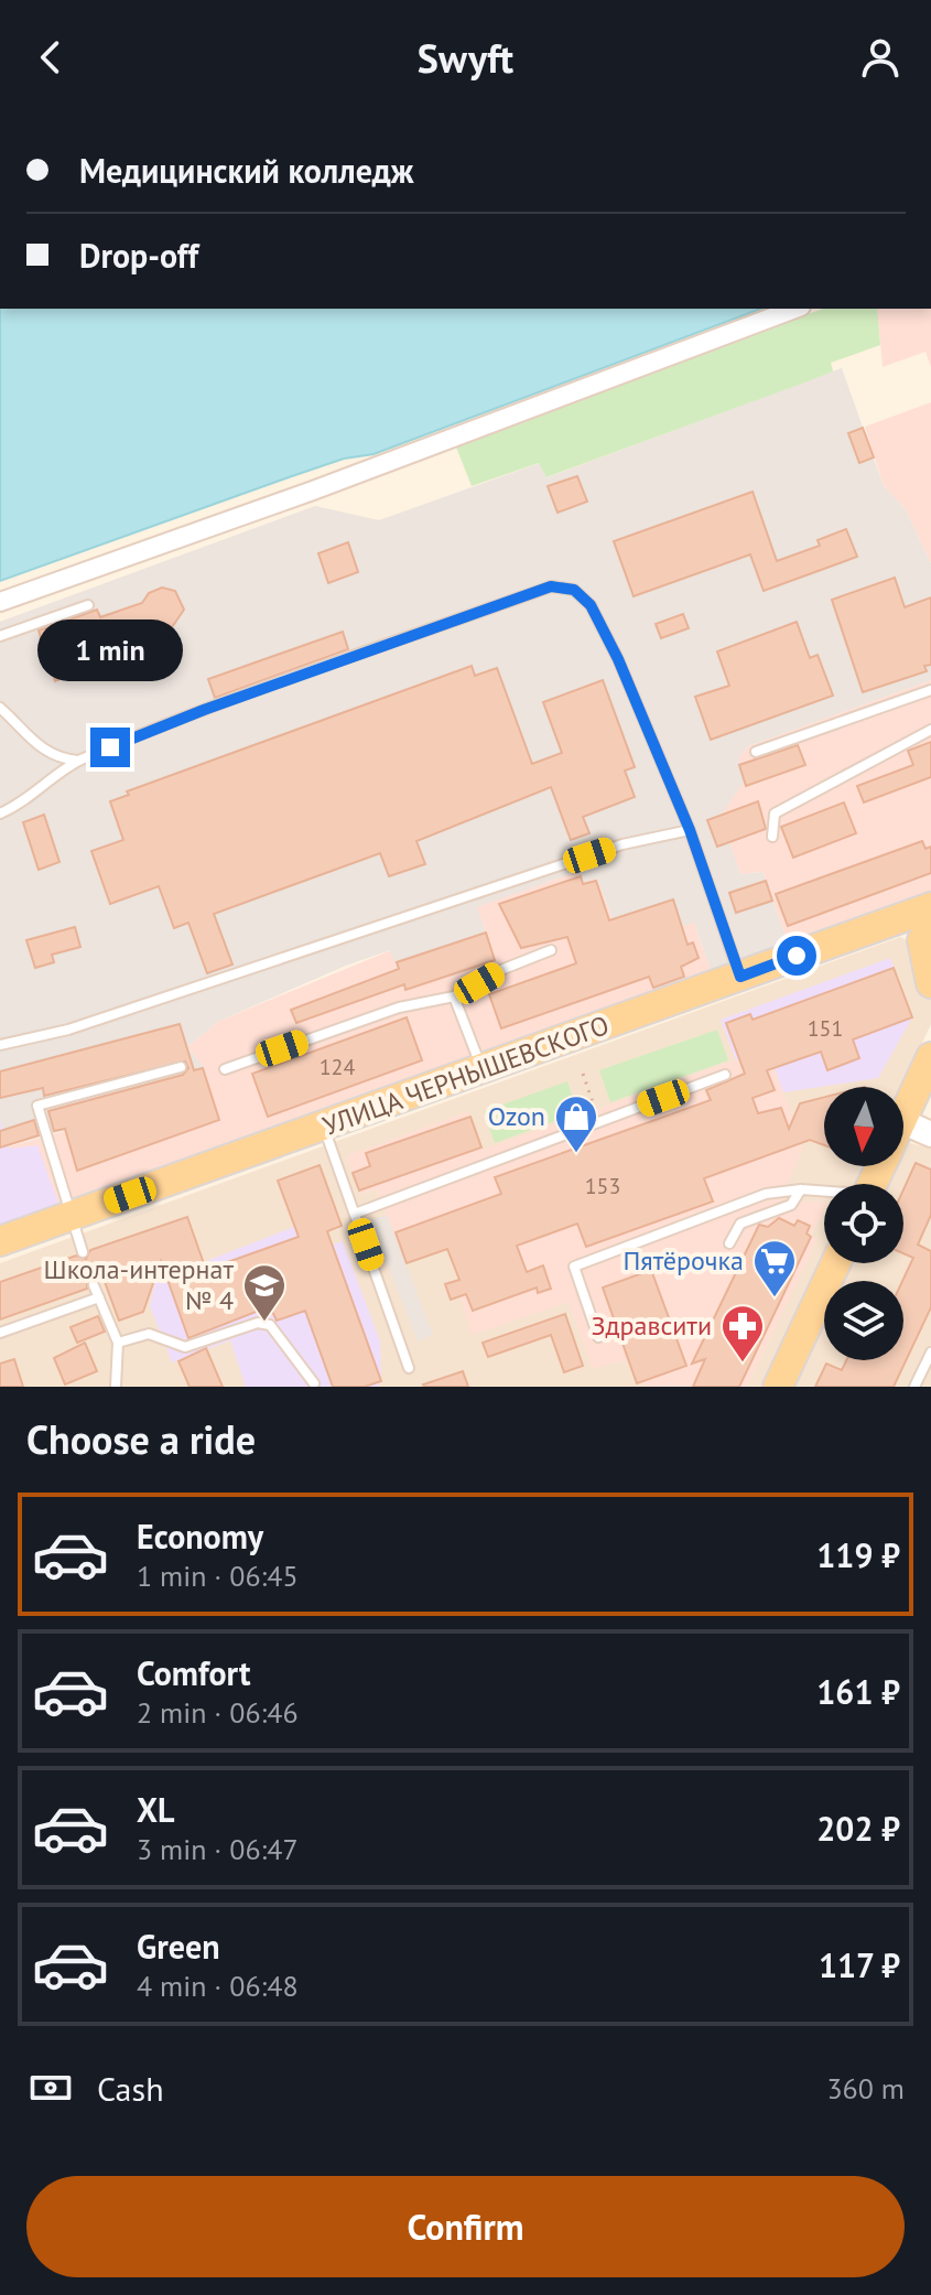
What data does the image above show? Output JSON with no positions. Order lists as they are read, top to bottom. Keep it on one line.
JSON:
{"streets":{"main road":["УЛИЦА ЧЕРНЫШЕВСКОГО"]},"places":{"shop":["Ozon"],"supermarket":["Пятёрочка"],"school or university":["Школа-интернат № 4"],"pharmacy":["Здравсити"]},"house_numbers":["151","124","153"],"north":"bottom","page":{"header":"Swyft","banner":["Медицинский колледж","Drop-off"],"bubble":"1 min","heading":"Choose a ride","list":[{"name":"Economy","note":"1 min · 06:45","value":"119 ₽"},{"name":"Comfort","note":"2 min · 06:46","value":"161 ₽"},{"name":"XL","note":"3 min · 06:47","value":"202 ₽"},{"name":"Green","note":"4 min · 06:48","value":"117 ₽"}],"pay":["Cash","360 m"],"buttons":"Confirm"}}
